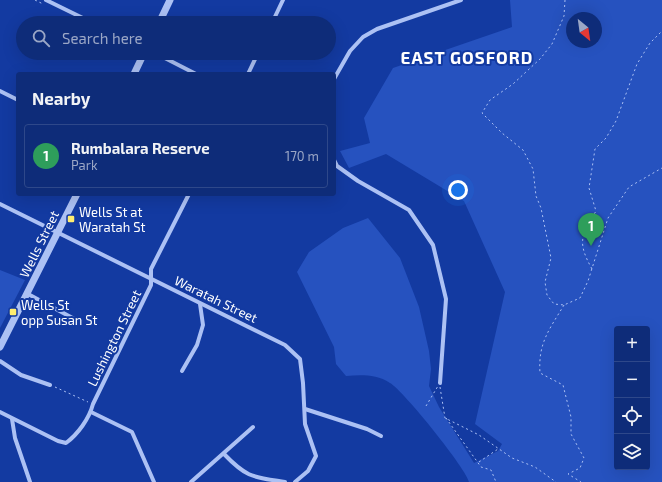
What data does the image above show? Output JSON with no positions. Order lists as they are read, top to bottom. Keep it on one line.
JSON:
{"streets":{"street":["Wells Street","Waratah Street","Lushington Street"]},"crossings":[["Wells Street","Waratah Street"],["Waratah Street","Lushington Street"]],"districts":["EAST GOSFORD"],"places":{"transit":["Wells St at Waratah St","Wells St opp Susan St"]},"north":"bottom right","page":{"search":"Search here","heading":"Nearby","list":[{"mark":"1","name":"Rumbalara Reserve","note":"Park","value":"170 m"}],"pins":"1","map_buttons":["+","−"]}}
